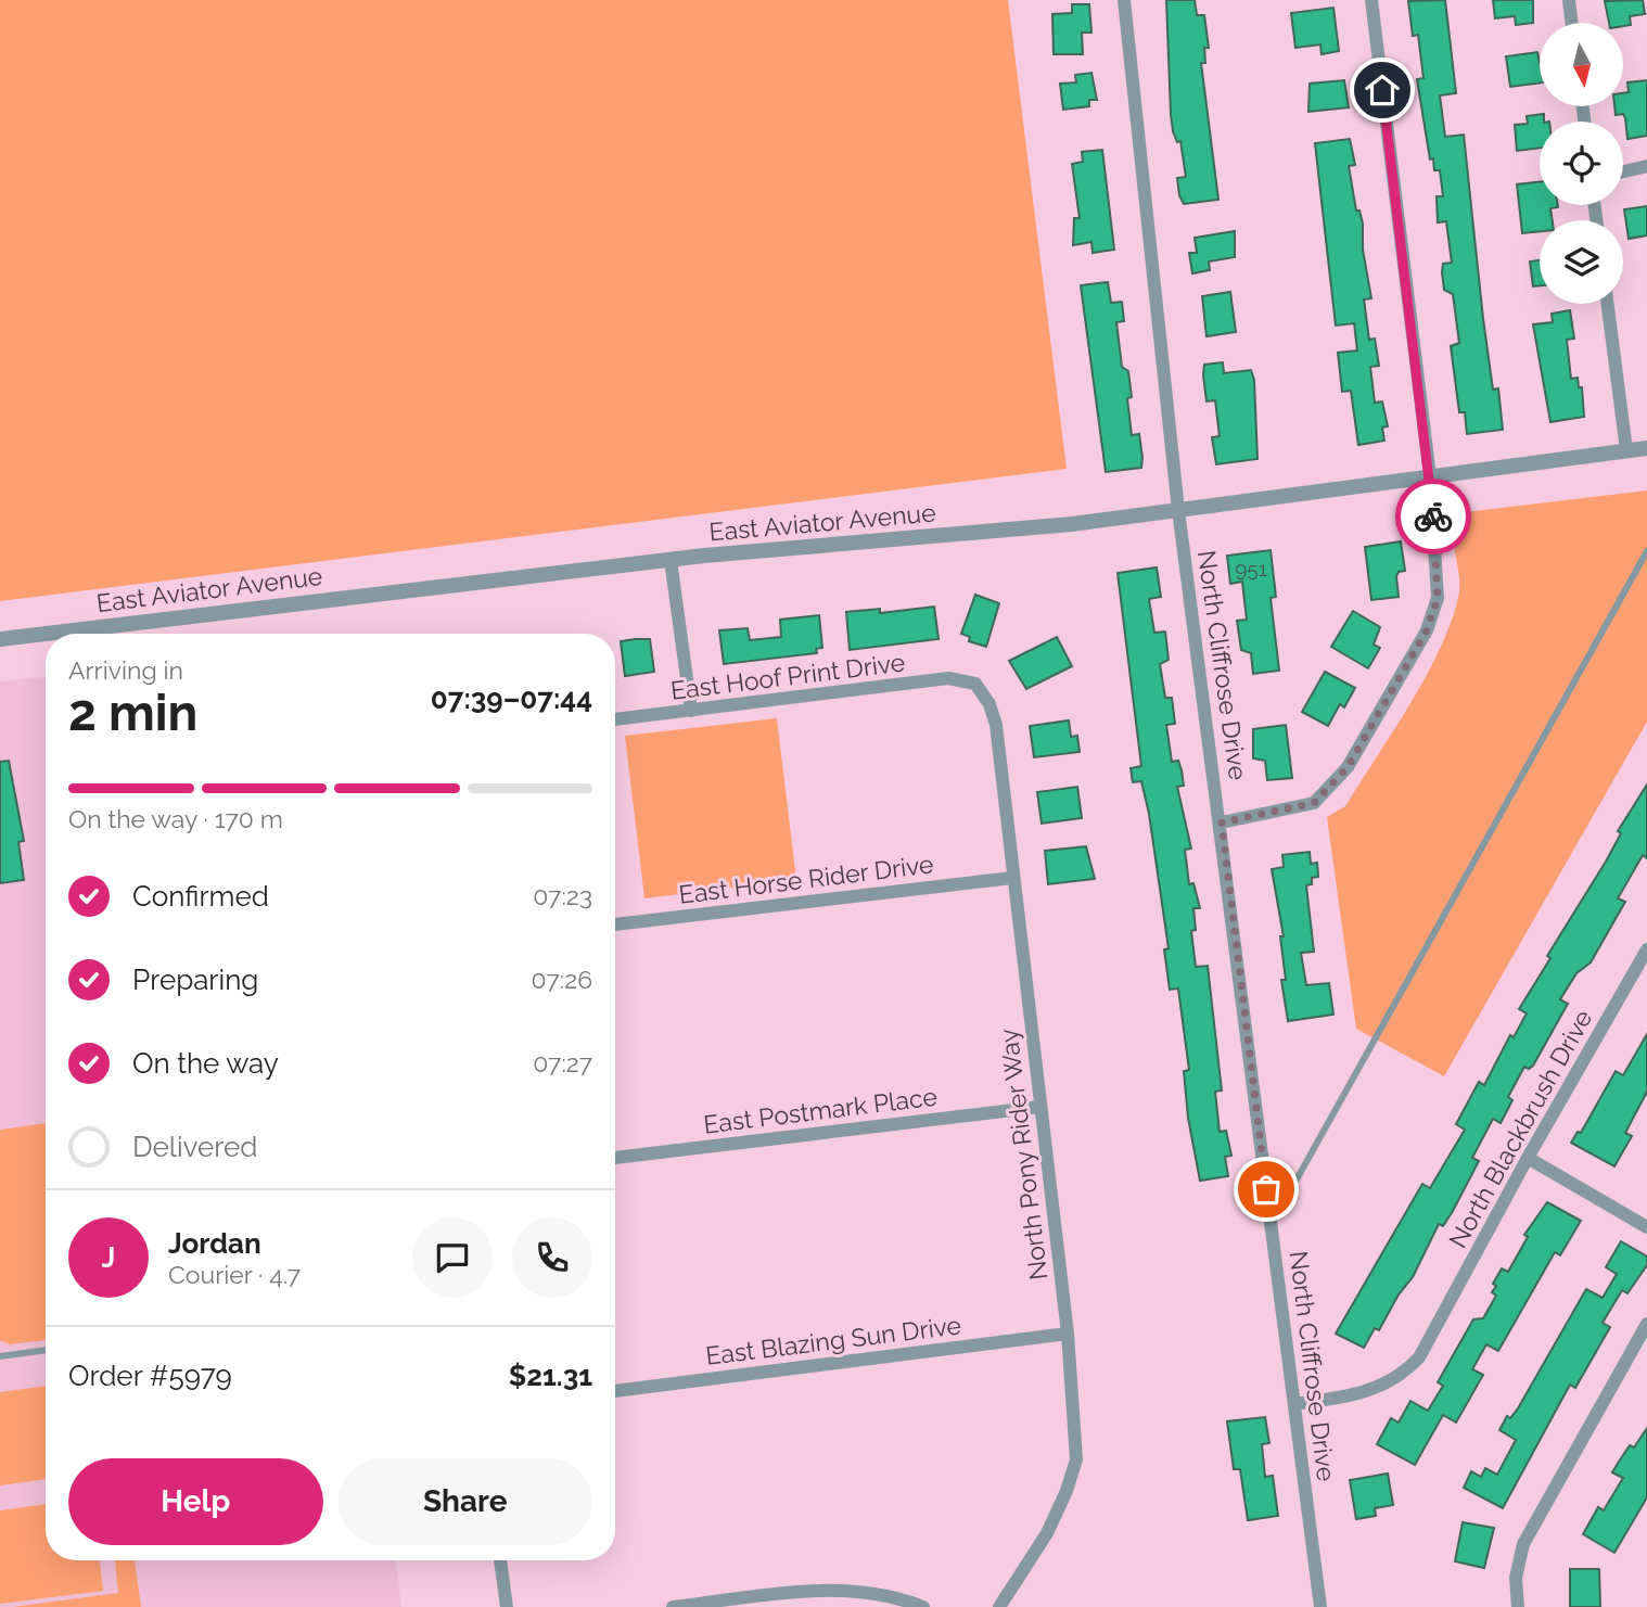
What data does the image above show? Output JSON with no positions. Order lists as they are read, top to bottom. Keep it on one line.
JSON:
{"streets":{"street":["East Aviator Avenue","North Cliffrose Drive","East Hoof Print Drive","East Horse Rider Drive","East Postmark Place","North Blackbrush Drive","North Pony Rider Way","East Blazing Sun Drive"]},"crossings":[["East Aviator Avenue","North Cliffrose Drive"],["North Cliffrose Drive","North Blackbrush Drive"],["East Hoof Print Drive","North Pony Rider Way"],["East Horse Rider Drive","North Pony Rider Way"],["East Postmark Place","North Pony Rider Way"],["North Pony Rider Way","East Blazing Sun Drive"]],"house_numbers":["951"],"north":"bottom","page":{"heading":["2 min","Arriving in","07:39–07:44"],"panel":["Jordan","Courier · 4.7","Order #5979","$21.31"],"bar":"On the way · 170 m","list":[["Confirmed","07:23"],["Preparing","07:26"],["On the way","07:27"],"Delivered"],"round":"J","buttons":["Help","Share"]}}
